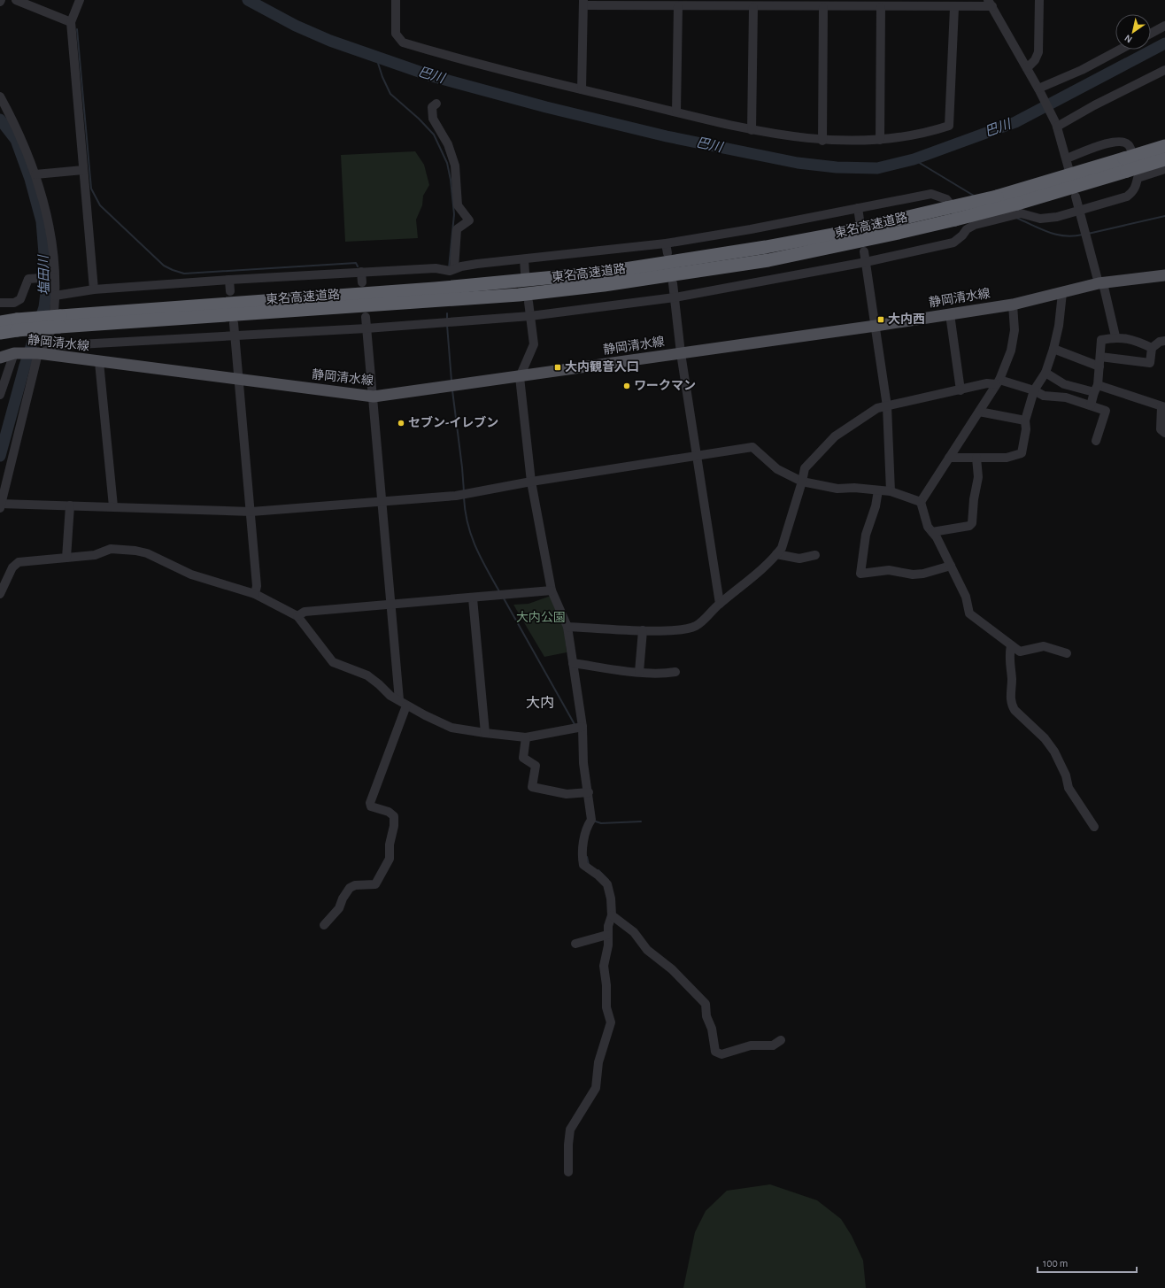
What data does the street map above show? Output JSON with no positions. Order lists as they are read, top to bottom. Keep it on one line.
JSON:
{"streets":{"highway":["東名高速道路"],"main road":["静岡清水線"]},"districts":["大内"],"water":["巴川","塩田川"],"parks":["大内公園"],"places":{"transit":["大内西","大内観音入口"],"other":["ワークマン","セブン-イレブン"]},"scale_bar":"100 m","north":"bottom left"}
